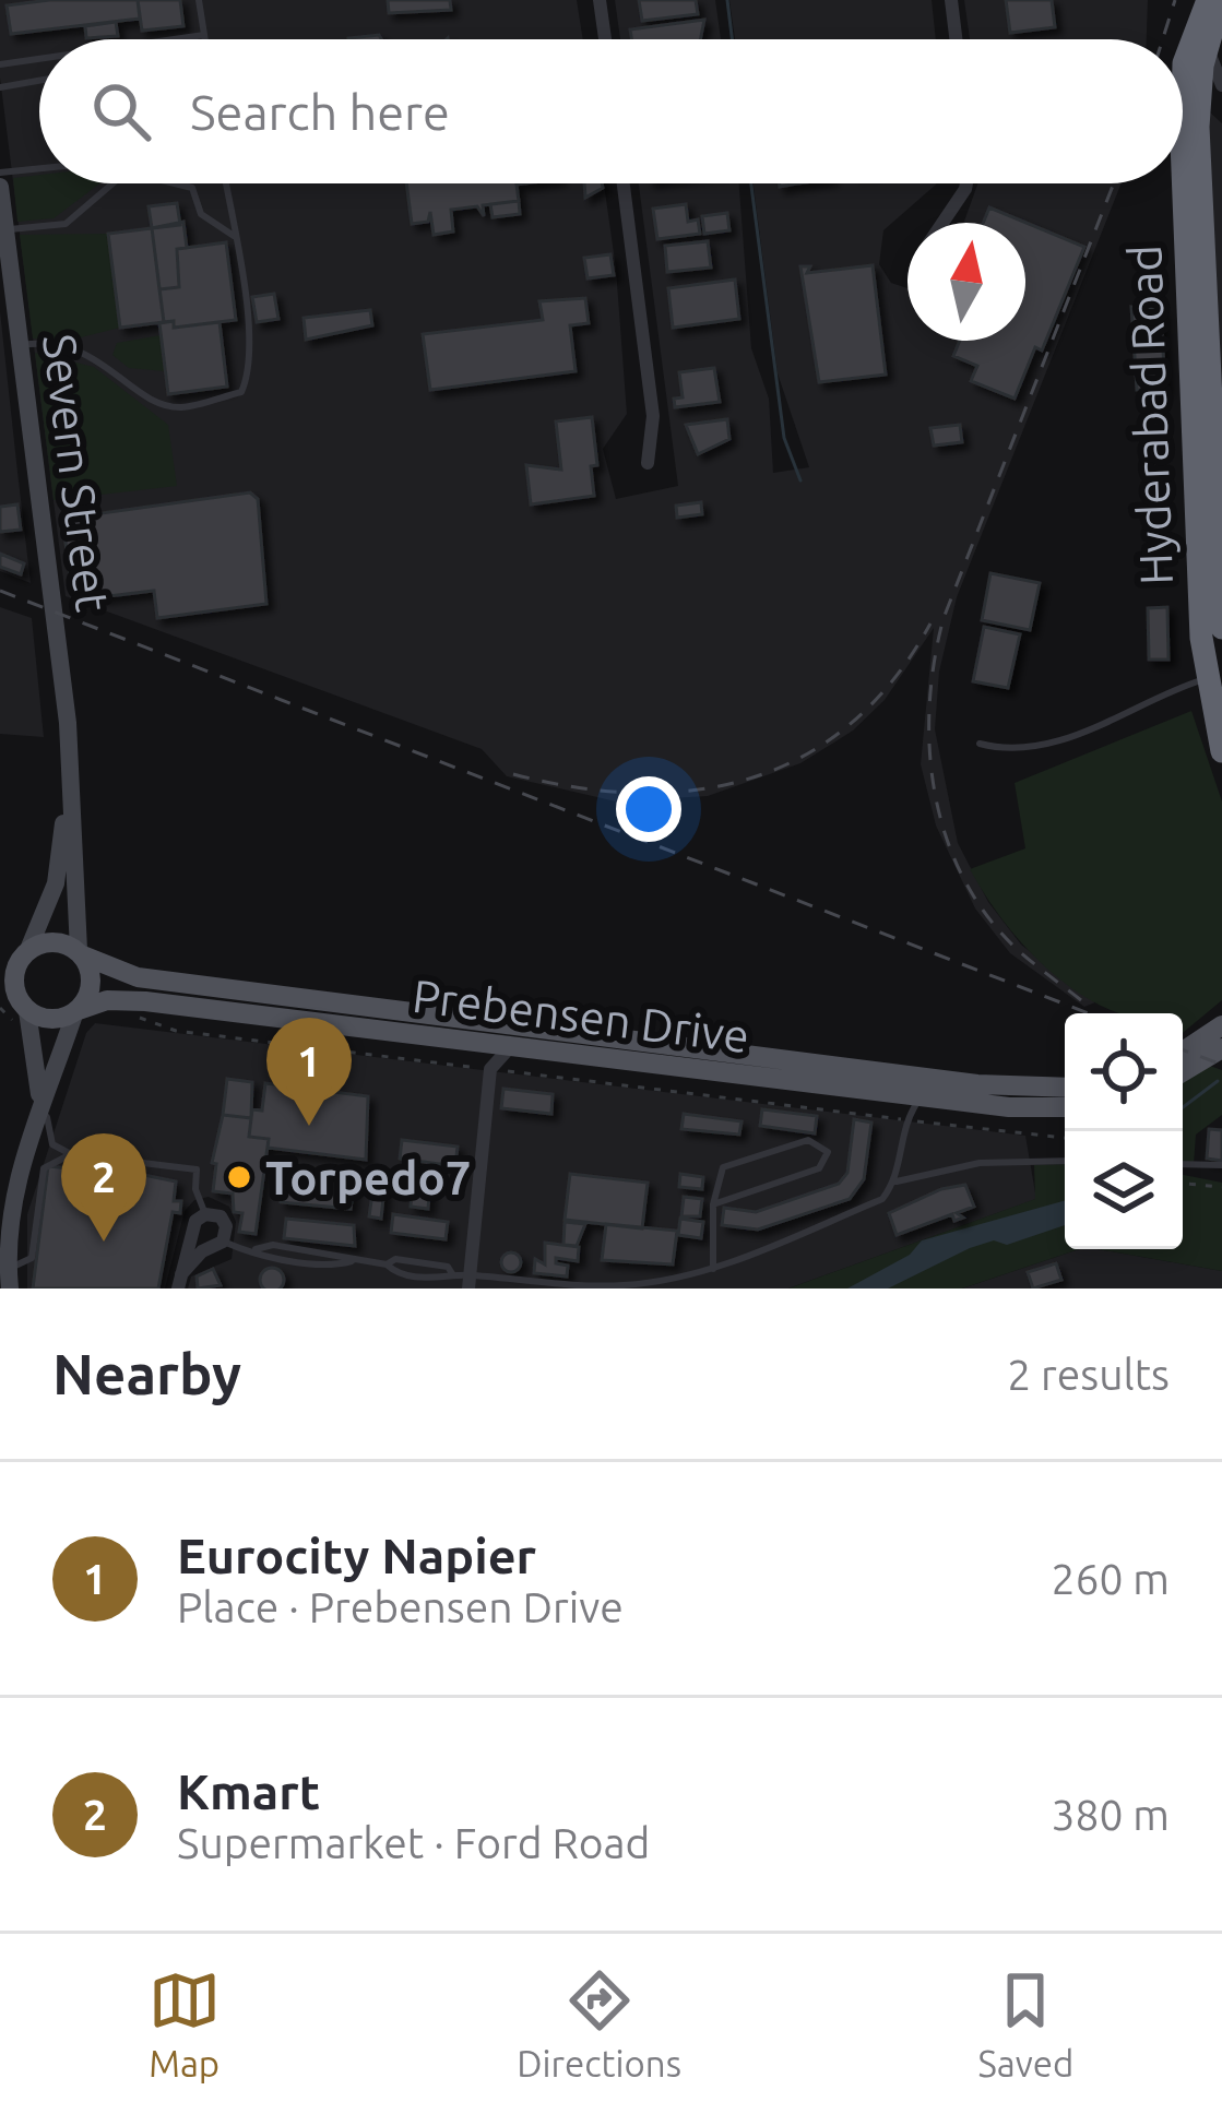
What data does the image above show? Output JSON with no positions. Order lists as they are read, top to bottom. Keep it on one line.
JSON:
{"streets":{"highway":["Hyderabad Road"],"main road":["Prebensen Drive"],"street":["Severn Street"]},"crossings":[["Severn Street","Prebensen Drive"]],"places":["Torpedo7"],"north":"top","page":{"search":"Search here","pins":["1","2"],"heading":["Nearby","2 results"],"list":[{"mark":"1","name":"Eurocity Napier","note":"Place · Prebensen Drive","value":"260 m"},{"mark":"2","name":"Kmart","note":"Supermarket · Ford Road","value":"380 m"}],"nav":["Map","Directions","Saved"]}}
